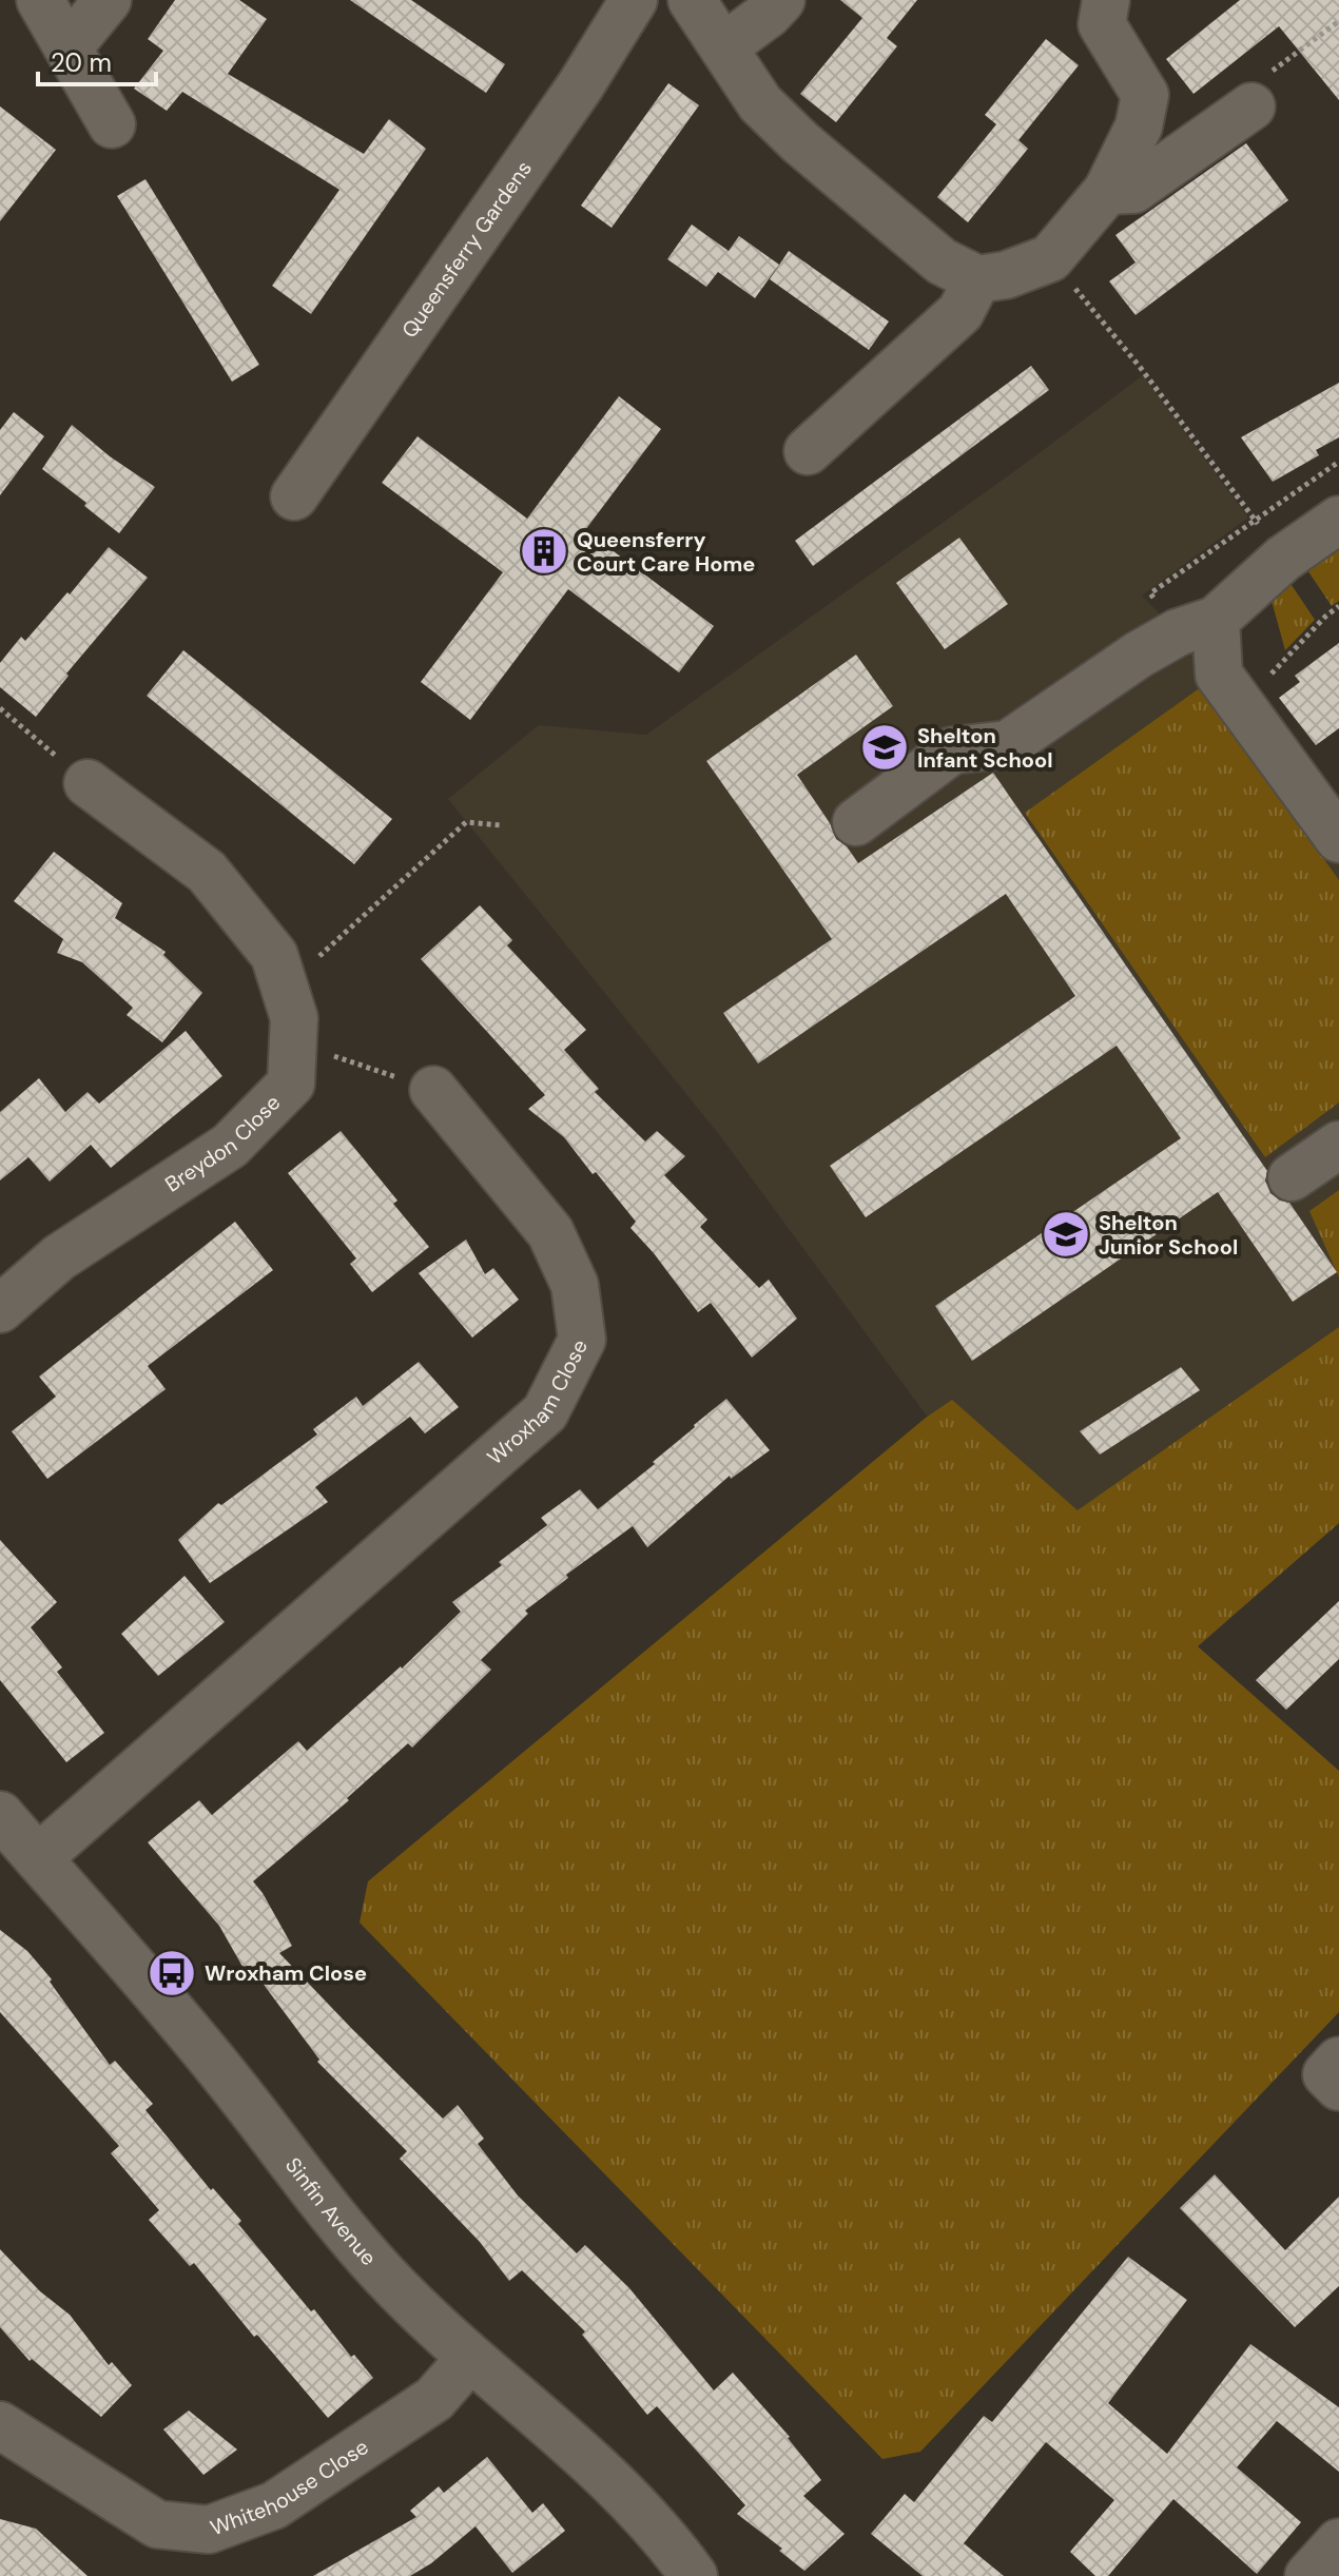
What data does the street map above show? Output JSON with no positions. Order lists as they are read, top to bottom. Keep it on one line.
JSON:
{"streets":{"street":["Queensferry Gardens","Breydon Close","Wroxham Close","Sinfin Avenue","Whitehouse Close"]},"crossings":[["Wroxham Close","Sinfin Avenue"],["Sinfin Avenue","Whitehouse Close"]],"places":{"building":["Queensferry Court Care Home"],"school or university":["Shelton Infant School","Shelton Junior School"],"bus stop":["Wroxham Close"]},"scale_bar":"20 m"}
